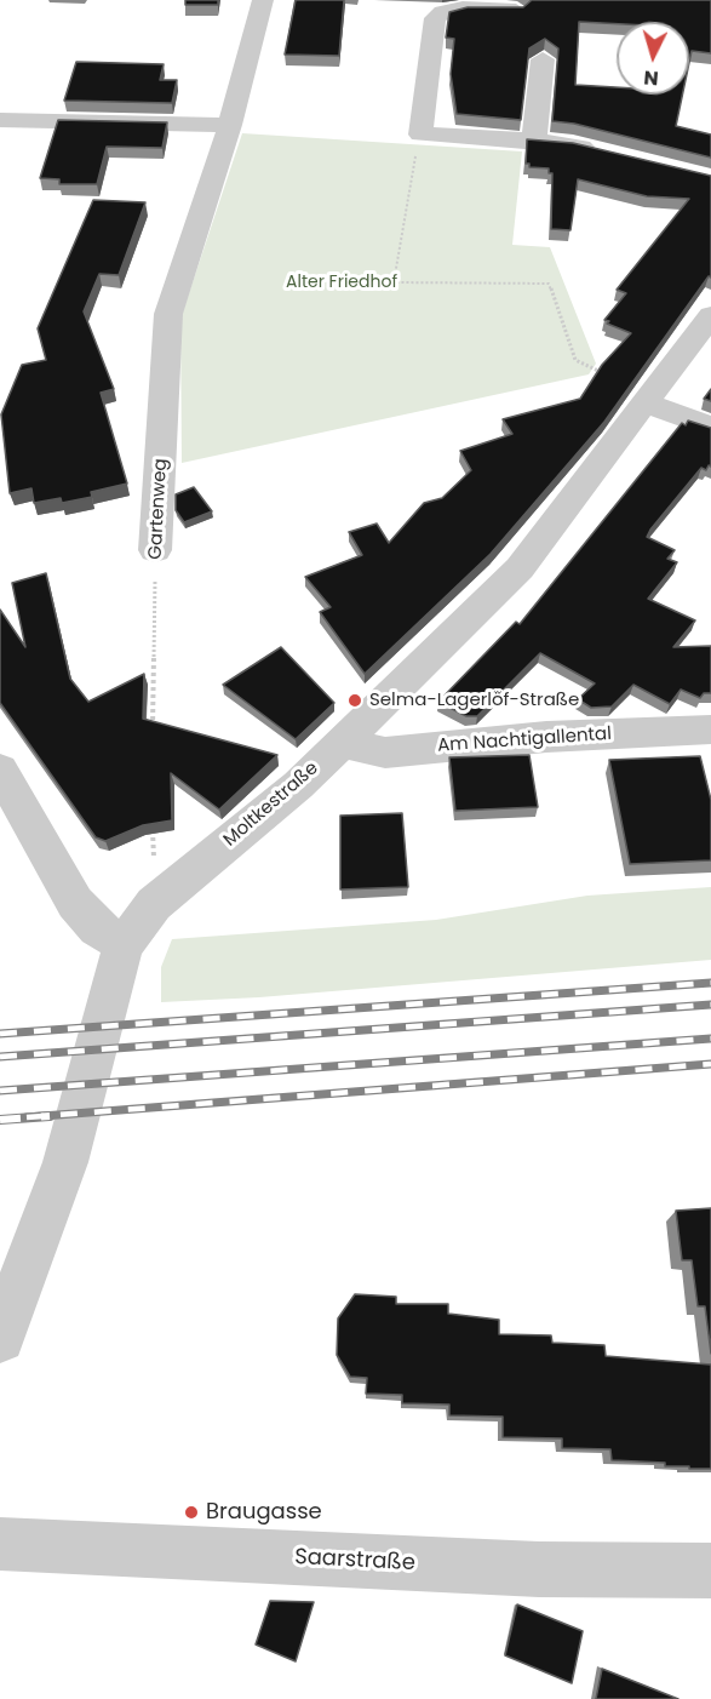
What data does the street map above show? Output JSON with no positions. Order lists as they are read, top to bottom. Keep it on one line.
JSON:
{"streets":{"street":["Gartenweg","Am Nachtigallental","Moltkestraße","Saarstraße"]},"crossings":[["Am Nachtigallental","Moltkestraße"]],"parks":["Alter Friedhof"],"places":["Selma-Lagerlöf-Straße","Braugasse"],"north":"bottom"}
